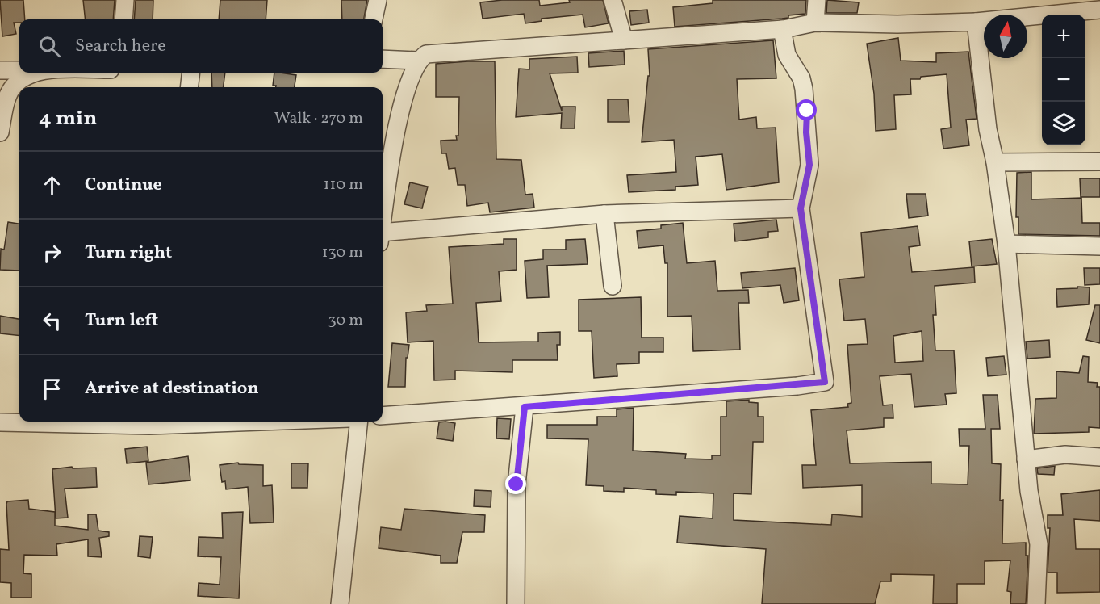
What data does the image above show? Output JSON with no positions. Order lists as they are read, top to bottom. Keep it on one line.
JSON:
{"north":"top","page":{"map_buttons":["+","−"],"search":"Search here","heading":["4 min","Walk · 270 m"],"list":[["Continue","110 m"],["Turn right","130 m"],["Turn left","30 m"],"Arrive at destination"]}}
